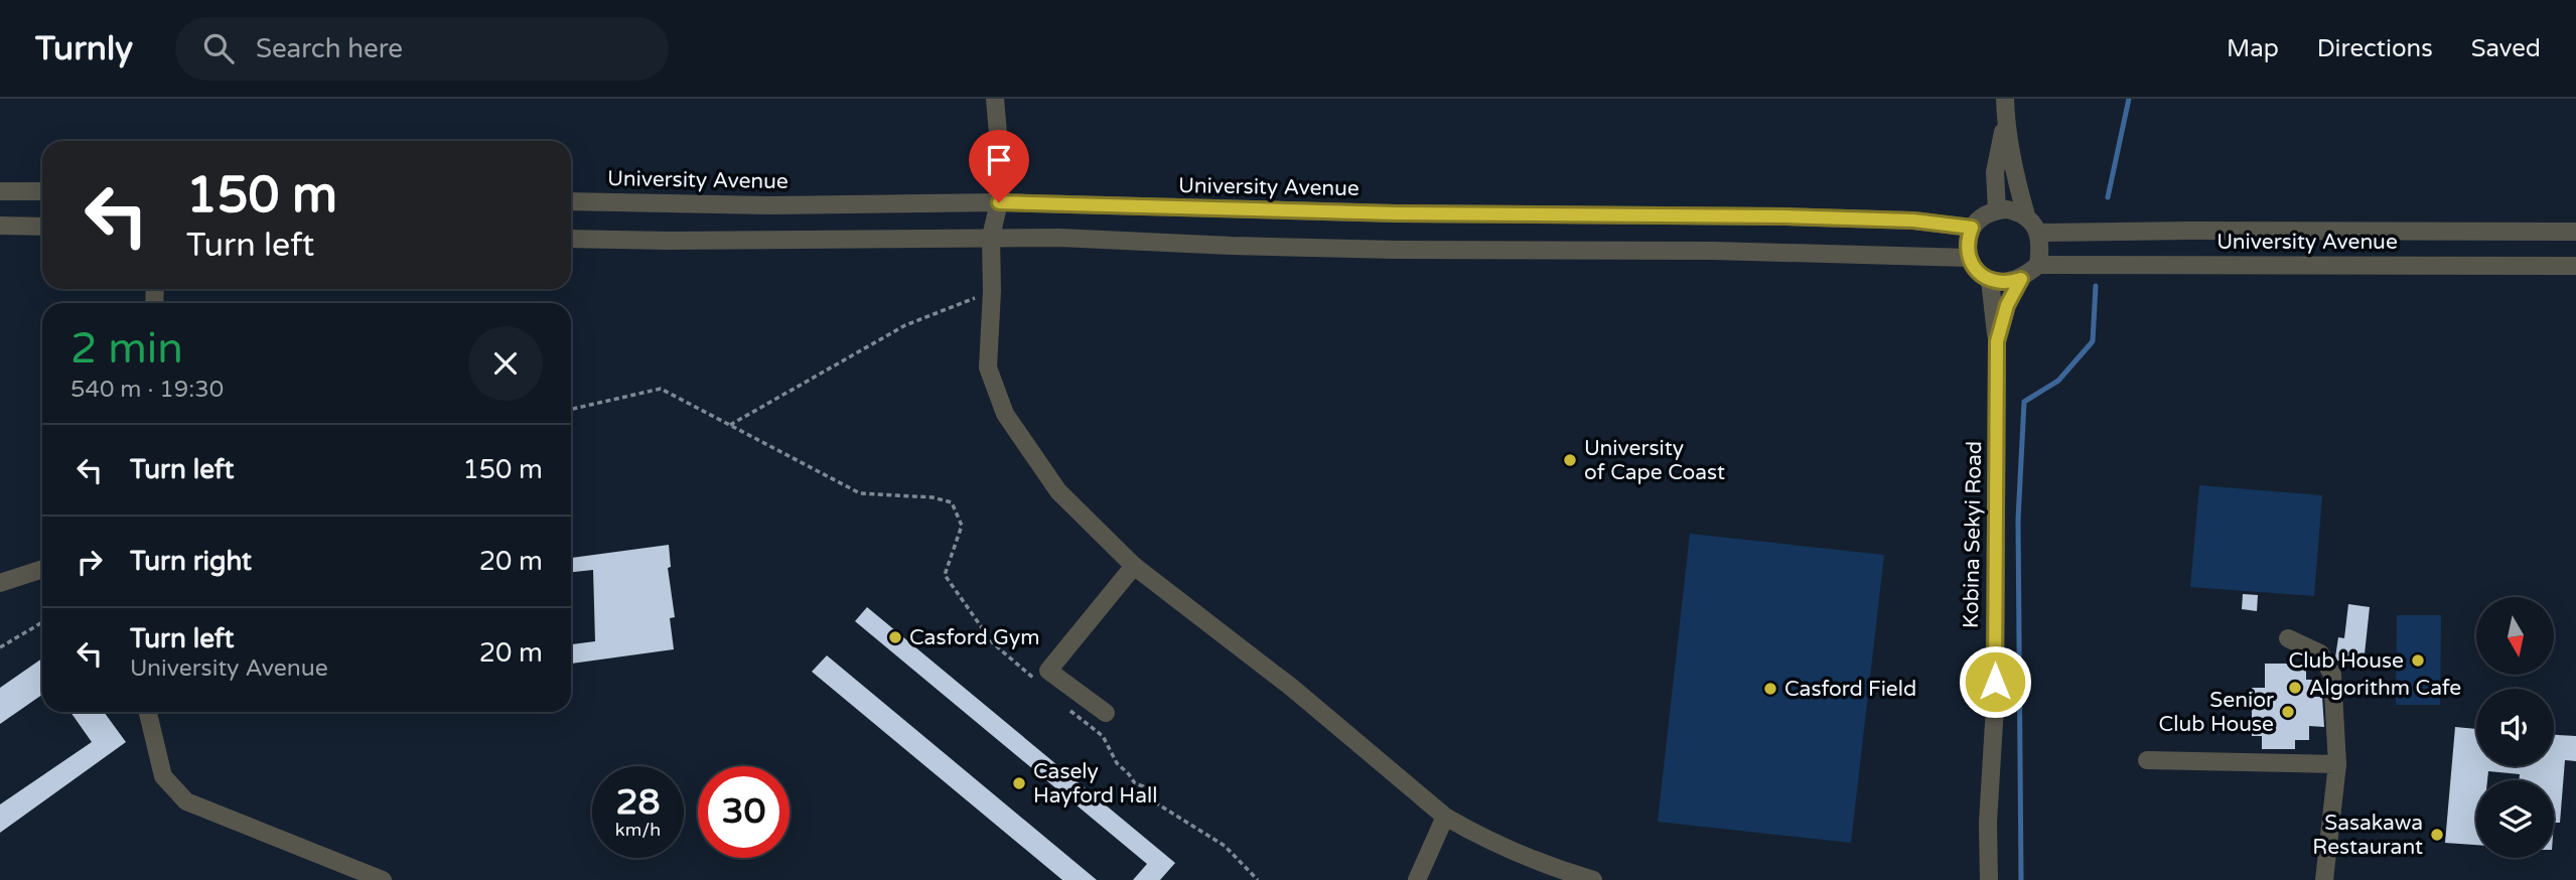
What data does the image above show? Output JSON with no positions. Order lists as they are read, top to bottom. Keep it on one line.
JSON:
{"streets":{"street":["University Avenue","Kobina Sekyi Road"]},"crossings":[["University Avenue","Kobina Sekyi Road"]],"places":["University of Cape Coast","Casford Gym","Club House","Algorithm Cafe","Casford Field","Senior Club House","Casely Hayford Hall","Sasakawa Restaurant"],"north":"bottom","page":{"header":"Turnly","search":"Search here","nav":["Map","Directions","Saved"],"turn":["150 m","Turn left"],"heading":["2 min","540 m · 19:30"],"list":[{"name":"Turn left","value":"150 m"},{"name":"Turn right","value":"20 m"},{"name":"Turn left","note":"University Avenue","value":"20 m"}],"speed":"28 km/h","limit":"30"}}
